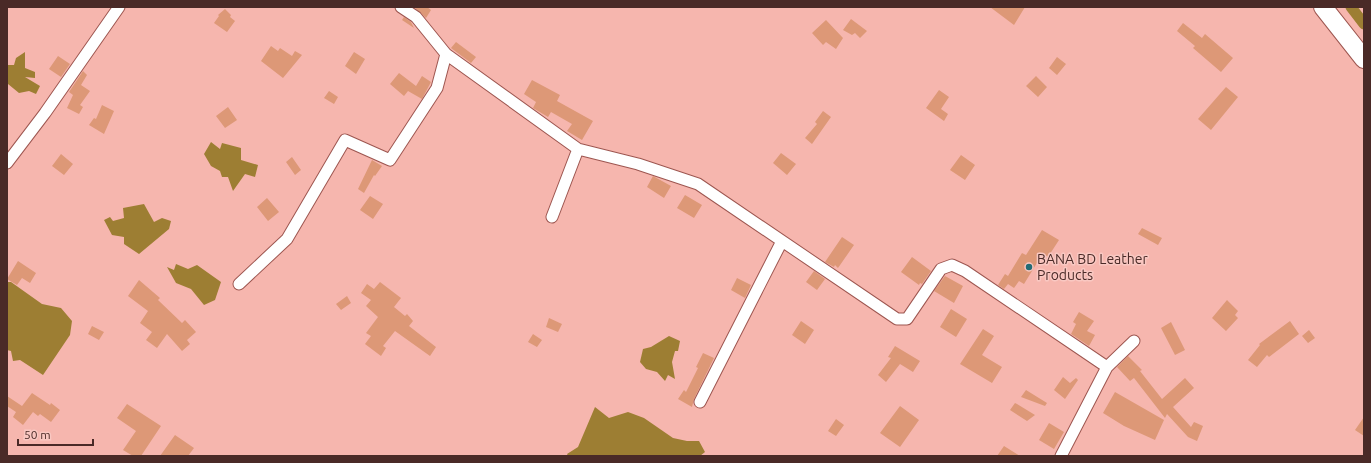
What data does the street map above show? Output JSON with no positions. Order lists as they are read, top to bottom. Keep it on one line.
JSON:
{"places":["BANA BD Leather Products"],"scale_bar":"50 m"}
